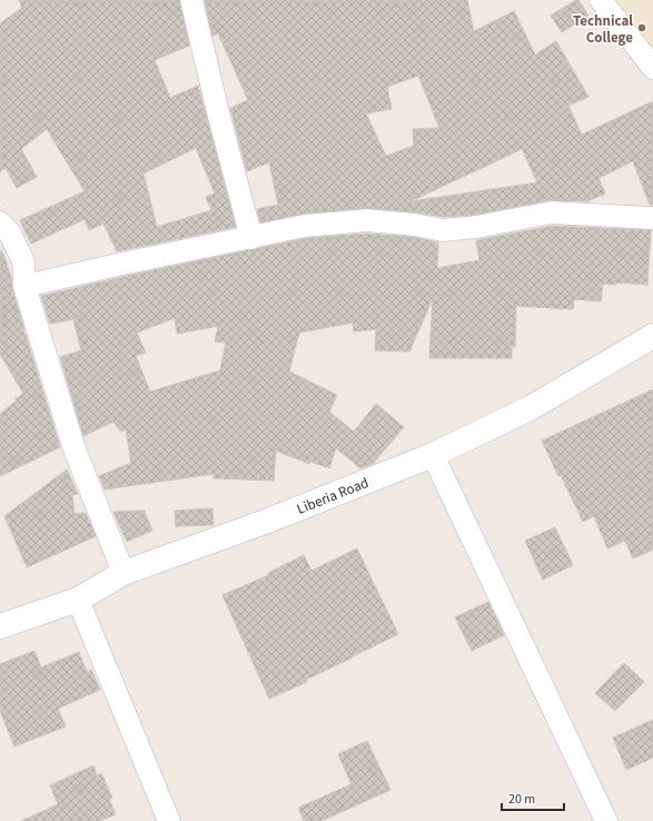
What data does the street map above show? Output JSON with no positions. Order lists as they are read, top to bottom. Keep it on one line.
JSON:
{"streets":{"street":["Liberia Road"]},"places":["Technical College"],"scale_bar":"20 m"}
